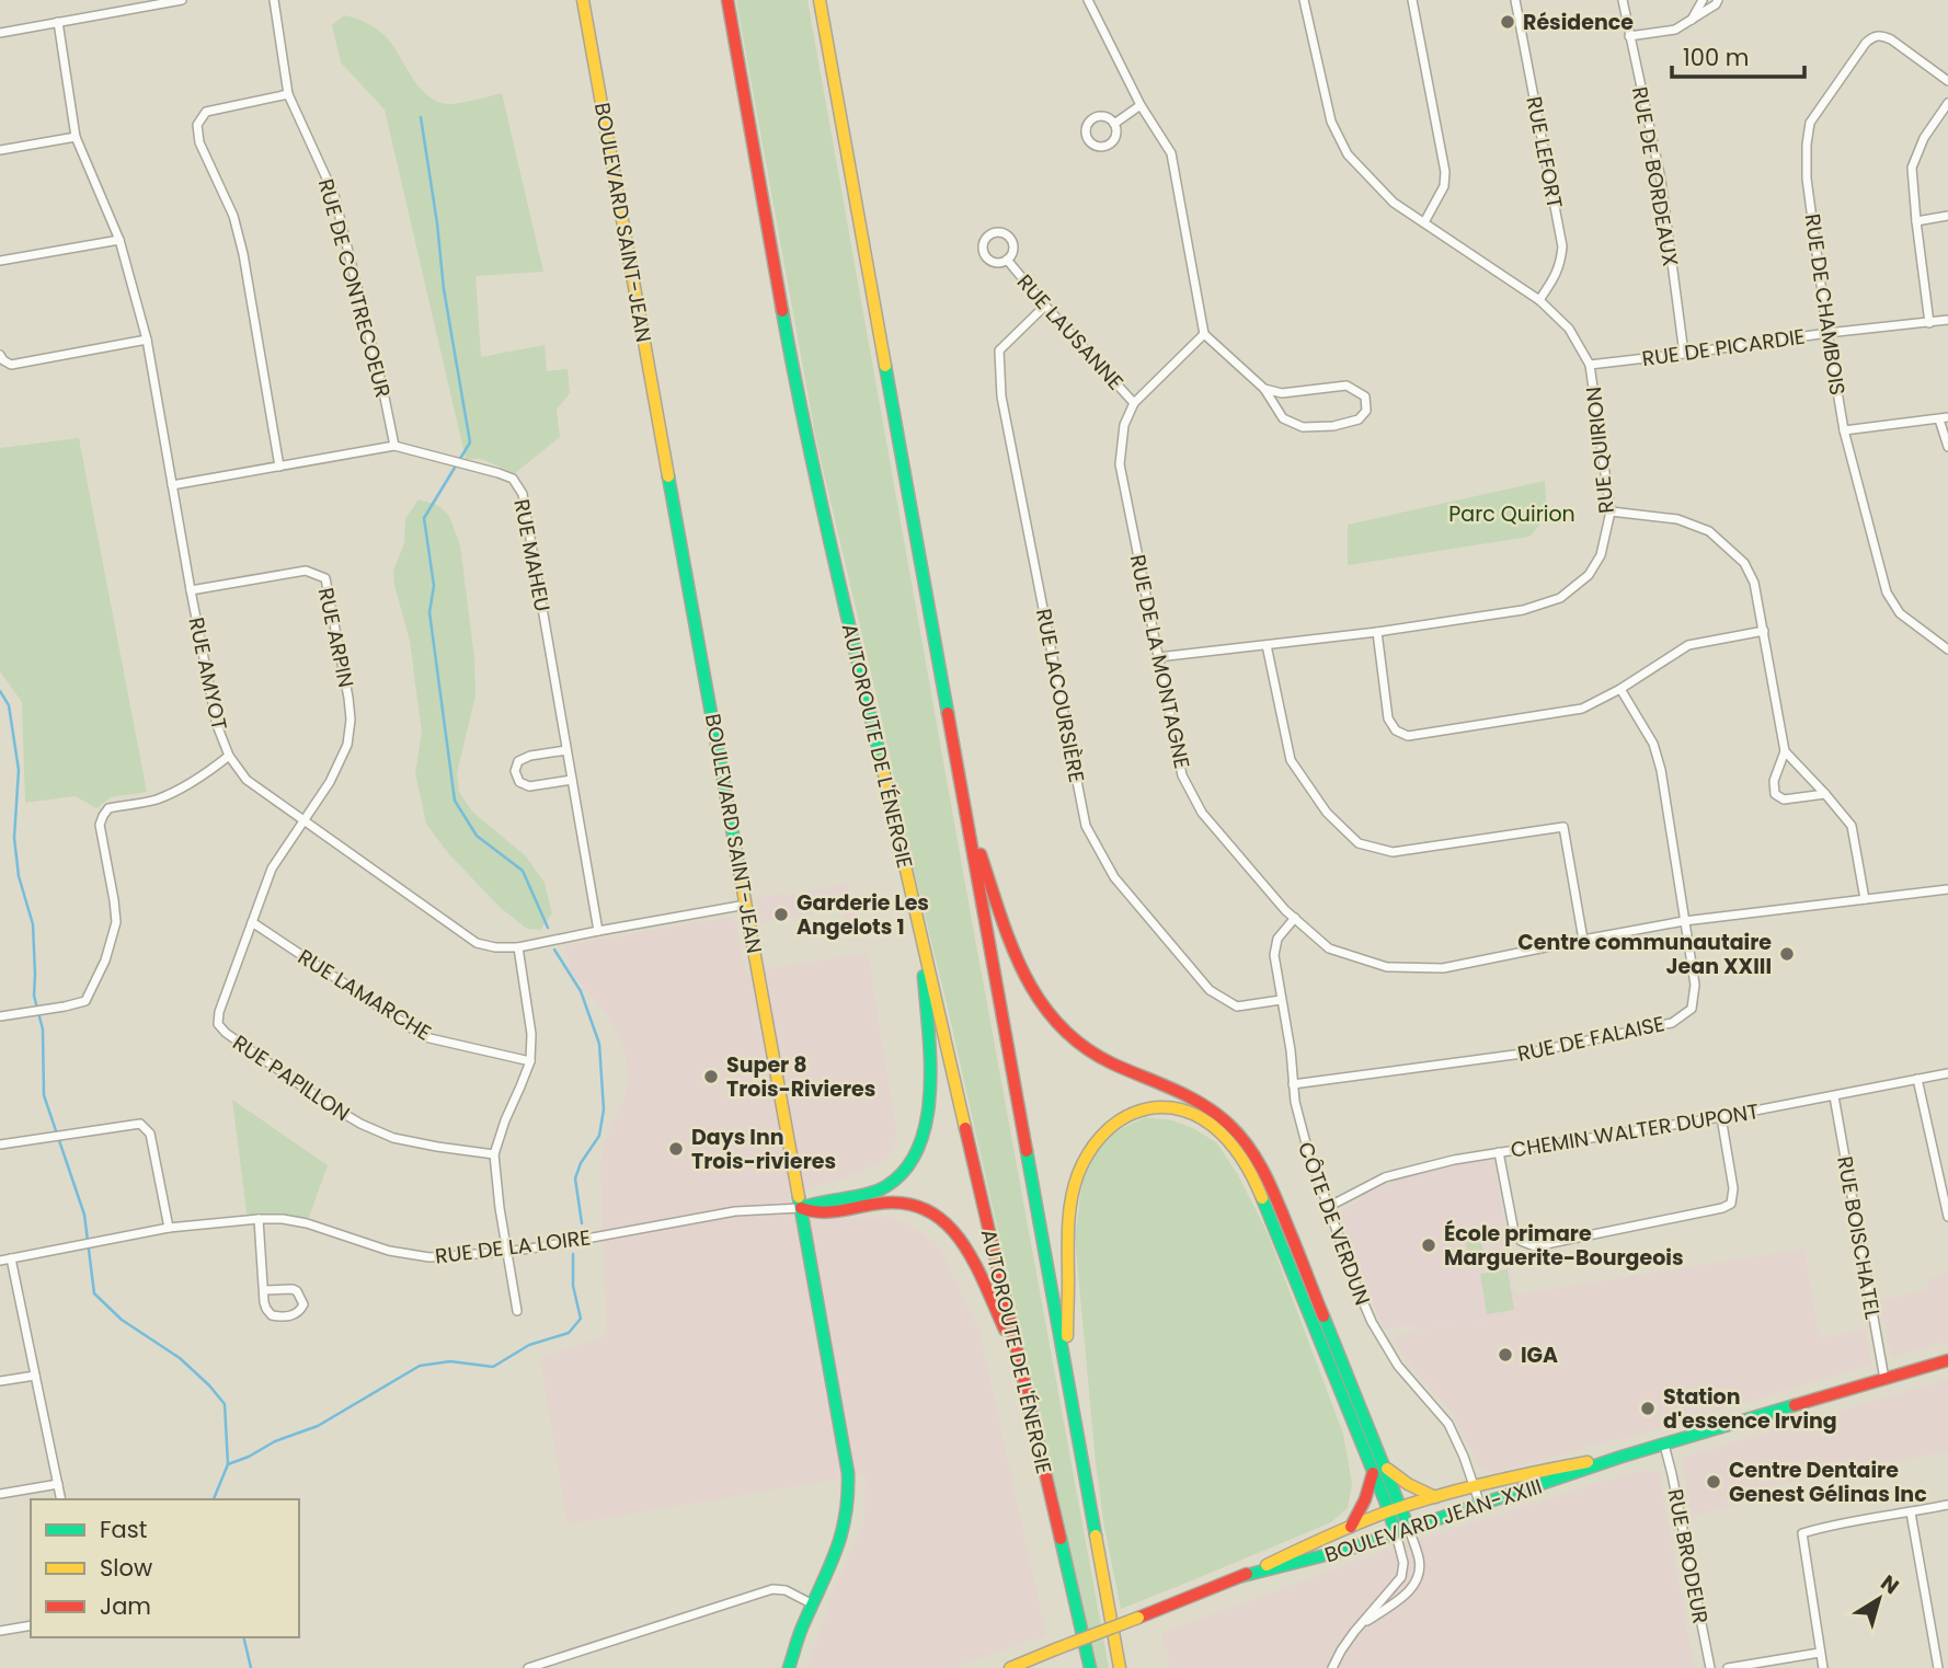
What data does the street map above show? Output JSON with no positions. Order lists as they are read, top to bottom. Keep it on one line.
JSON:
{"streets":{"main road":["BOULEVARD SAINT-JEAN","AUTOROUTE DE L'ÉNERGIE","BOULEVARD JEAN-XXIII"],"street":["RUE LEFORT","RUE DE BORDEAUX","RUE DE CONTRECOEUR","RUE DE CHAMBOIS","RUE LAUSANNE","RUE DE PICARDIE","RUE QUIRION","RUE MAHEU","RUE ARPIN","RUE DE LA MONTAGNE","RUE AMYOT","RUE LACOURSIÈRE","RUE LAMARCHE","RUE DE FALAISE","RUE PAPILLON","CHEMIN WALTER DUPONT","CÔTE DE VERDUN","RUE BOISCHATEL","RUE DE LA LOIRE","RUE BRODEUR"]},"crossings":[["RUE LEFORT","RUE QUIRION"],["RUE DE BORDEAUX","RUE DE PICARDIE"],["BOULEVARD SAINT-JEAN","RUE AMYOT"],["BOULEVARD SAINT-JEAN","RUE DE LA LOIRE"],["RUE DE CONTRECOEUR","RUE MAHEU"],["RUE DE CHAMBOIS","RUE DE PICARDIE"],["RUE LAUSANNE","RUE DE LA MONTAGNE"],["RUE LAUSANNE","RUE LACOURSIÈRE"],["RUE DE PICARDIE","RUE QUIRION"],["RUE QUIRION","RUE DE LA MONTAGNE"],["RUE MAHEU","RUE AMYOT"],["RUE ARPIN","RUE AMYOT"],["RUE ARPIN","RUE PAPILLON"],["RUE DE LA MONTAGNE","RUE DE FALAISE"],["RUE DE LA MONTAGNE","CÔTE DE VERDUN"],["RUE AMYOT","RUE PAPILLON"],["RUE LACOURSIÈRE","CÔTE DE VERDUN"],["RUE LAMARCHE","RUE PAPILLON"],["RUE DE FALAISE","CÔTE DE VERDUN"],["CHEMIN WALTER DUPONT","CÔTE DE VERDUN"],["CHEMIN WALTER DUPONT","RUE BOISCHATEL"],["CÔTE DE VERDUN","BOULEVARD JEAN-XXIII"],["RUE BOISCHATEL","BOULEVARD JEAN-XXIII"],["BOULEVARD JEAN-XXIII","RUE BRODEUR"]],"parks":["Parc Quirion"],"places":["Résidence","Garderie Les Angelots 1","Centre communautaire Jean XXIII","Super 8 Trois-Rivieres","Days Inn Trois-rivieres","École primare Marguerite-Bourgeois","IGA","Station d'essence Irving","Centre Dentaire Genest Gélinas Inc"],"legend":["Fast","Slow","Jam"],"scale_bar":"100 m","north":"top right"}
